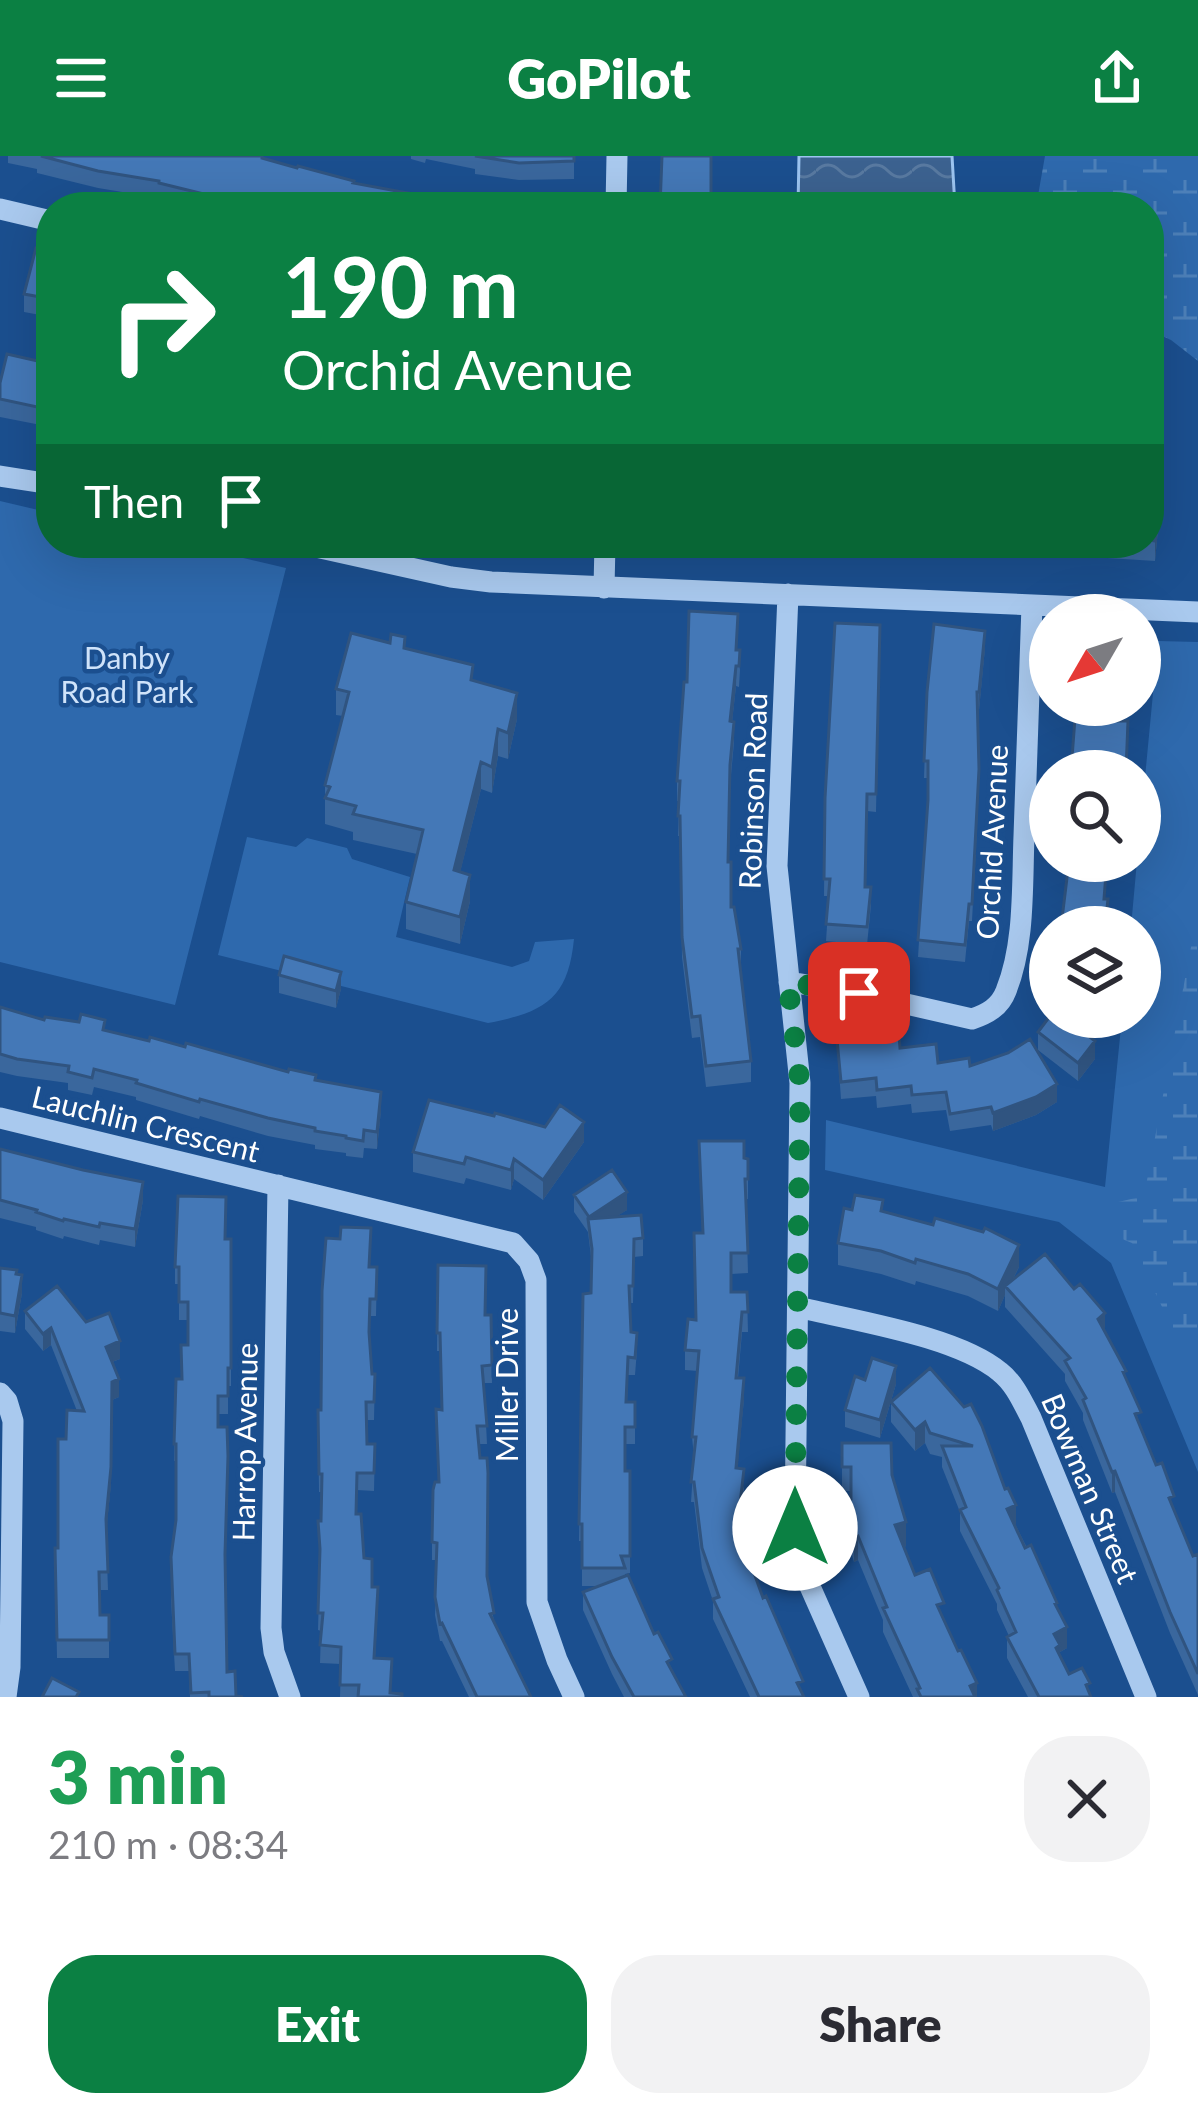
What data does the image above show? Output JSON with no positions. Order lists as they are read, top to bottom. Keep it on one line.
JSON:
{"streets":{"street":["Robinson Road","Orchid Avenue","Lauchlin Crescent","Miller Drive","Harrop Avenue","Bowman Street"]},"crossings":[["Robinson Road","Orchid Avenue"],["Robinson Road","Bowman Street"],["Lauchlin Crescent","Miller Drive"],["Lauchlin Crescent","Harrop Avenue"],["Miller Drive","Harrop Avenue"]],"parks":["Danby Road Park"],"north":"bottom left","page":{"header":"GoPilot","turn":["190 m","Orchid Avenue"],"then":"Then","heading":["3 min","210 m · 08:34"],"buttons":["Exit","Share"]}}
